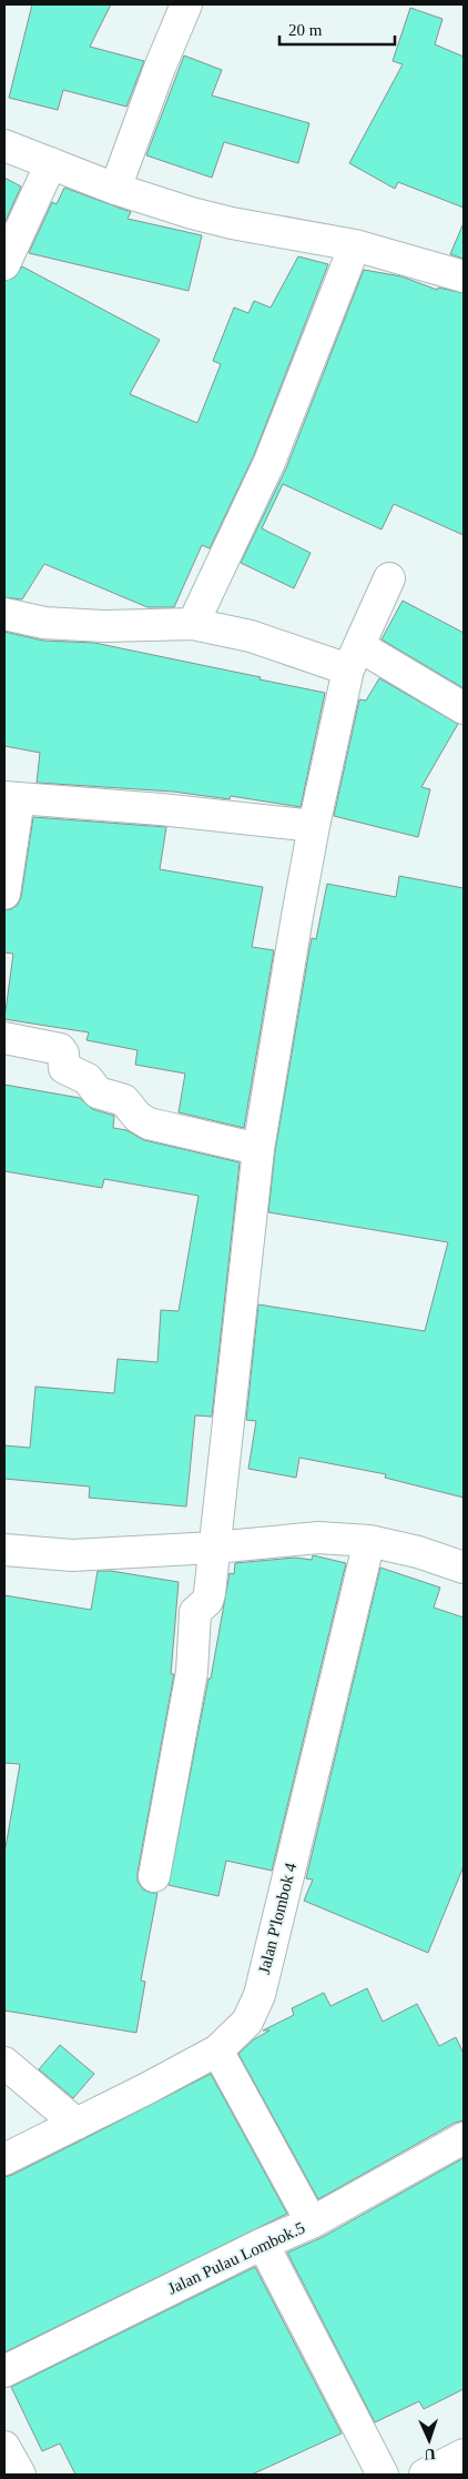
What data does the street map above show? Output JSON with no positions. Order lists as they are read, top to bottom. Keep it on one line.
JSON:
{"streets":{"street":["Jalan P'lombok 4","Jalan Pulau Lombok.5"]},"scale_bar":"20 m","north":"bottom"}
